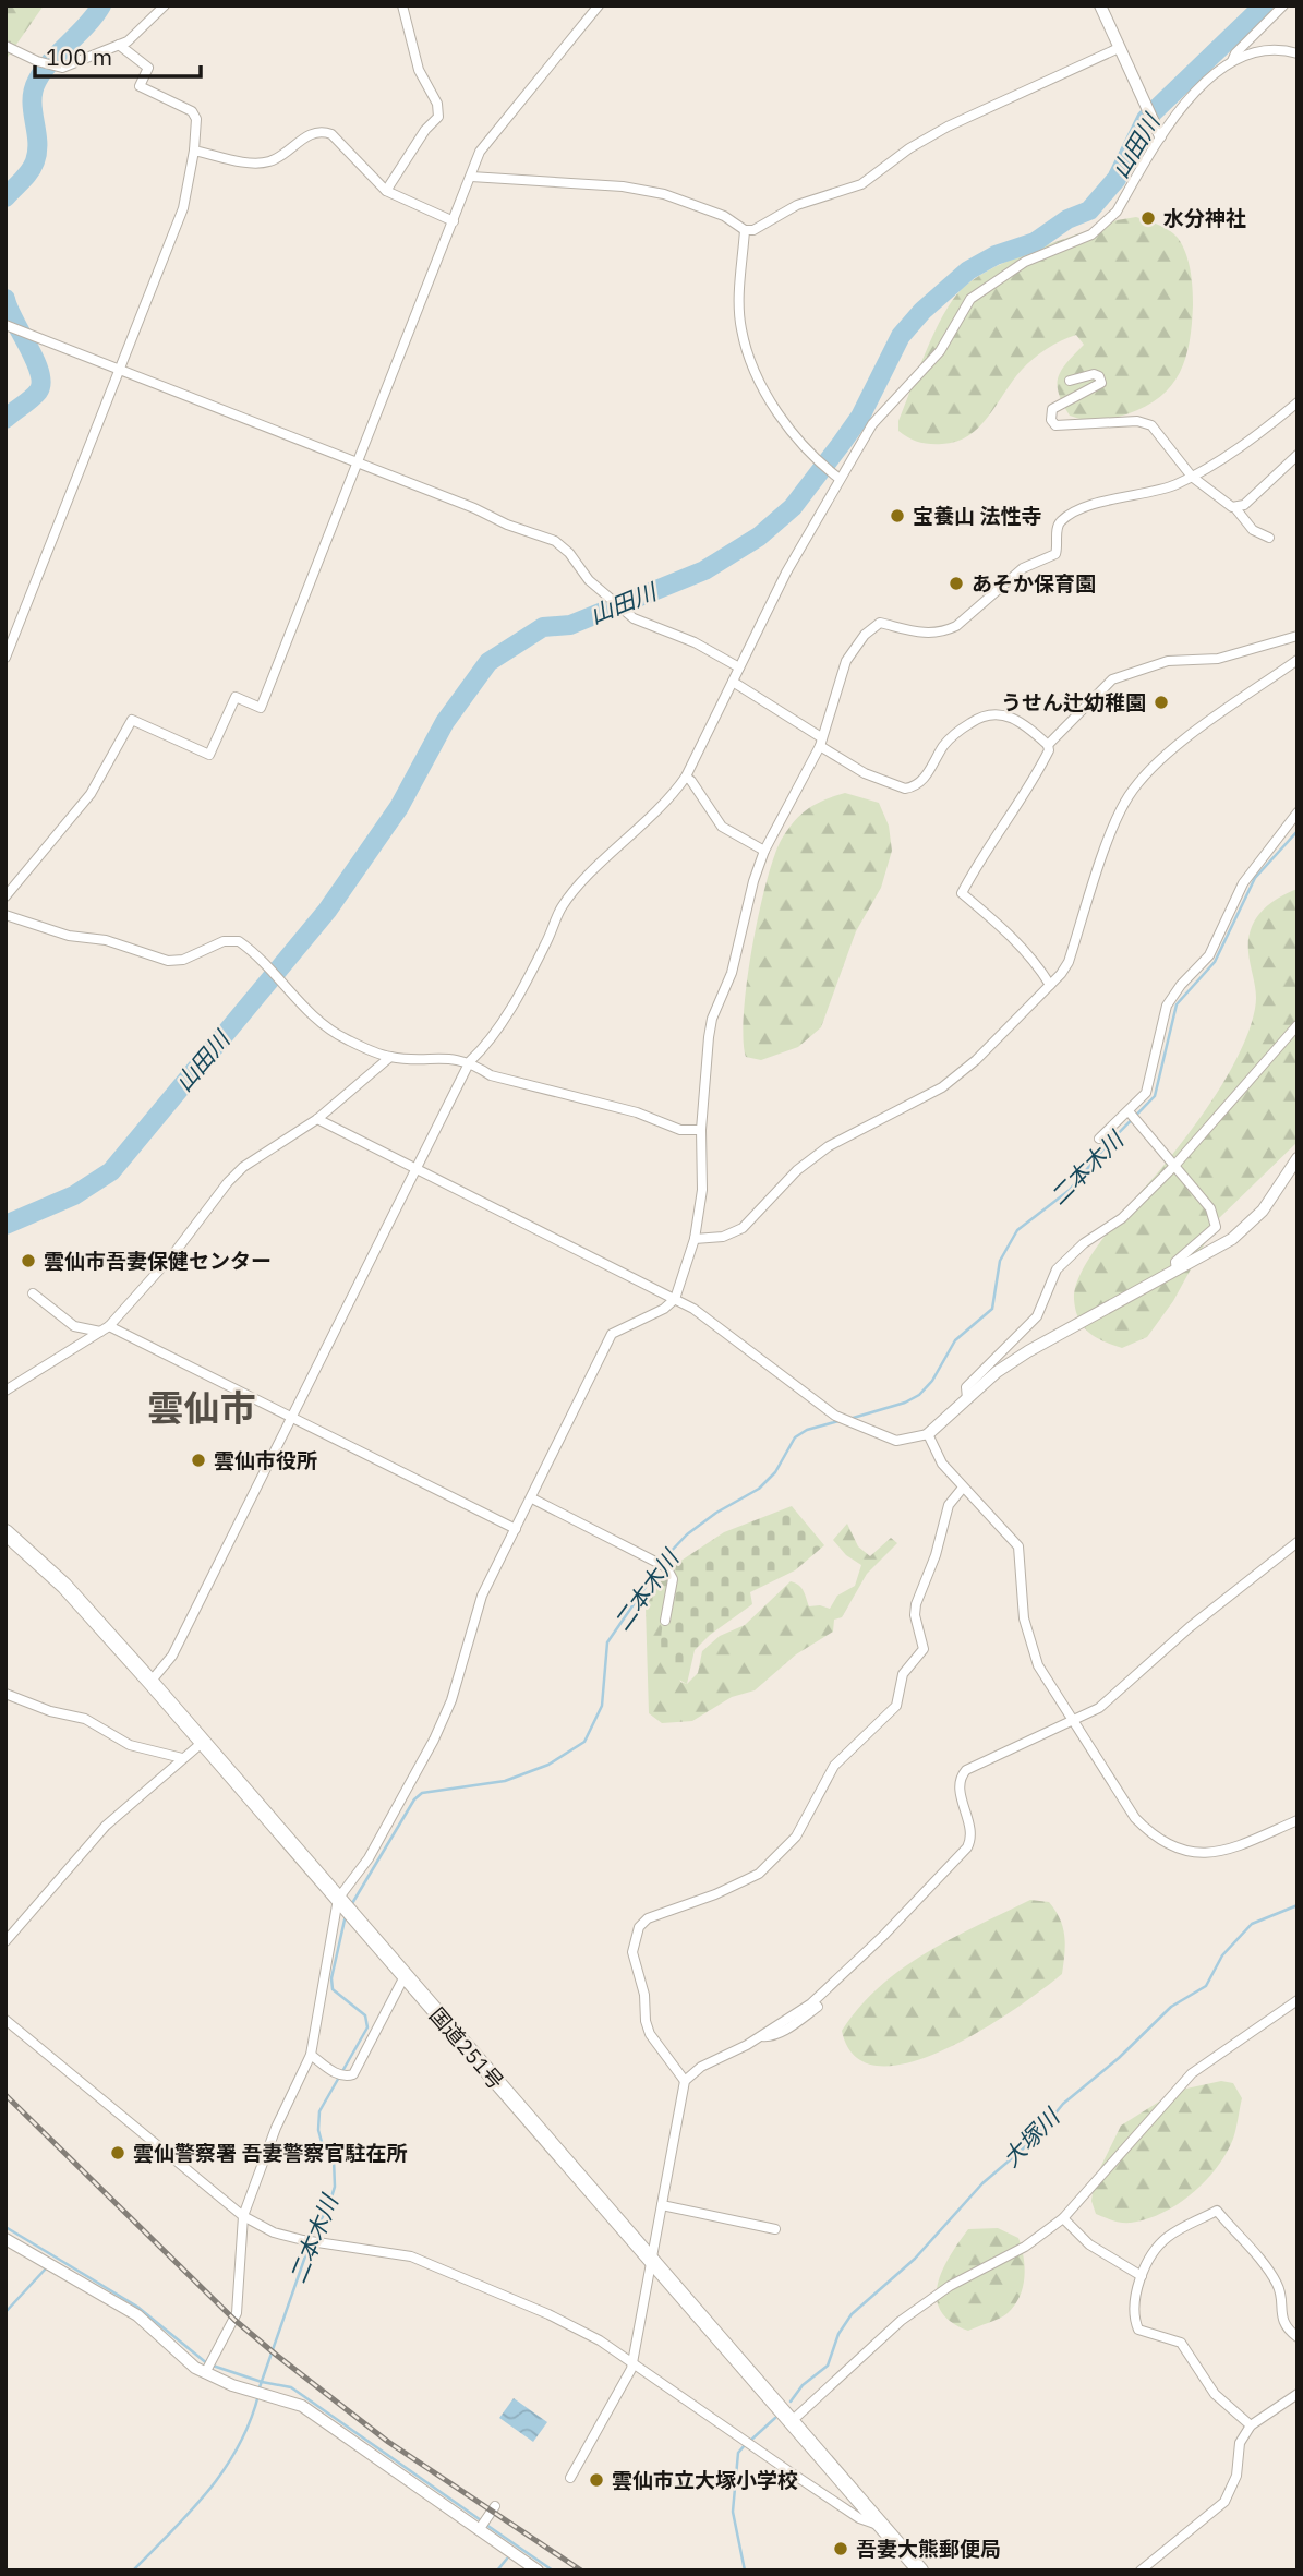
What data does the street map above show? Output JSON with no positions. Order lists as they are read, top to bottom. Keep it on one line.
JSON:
{"streets":{"highway":["国道251号"]},"districts":["雲仙市"],"water":["山田川","二本木川","大塚川"],"places":["水分神社","宝養山 法性寺","あそか保育園","うせん辻幼稚園","雲仙市吾妻保健センター","雲仙市役所","雲仙警察署 吾妻警察官駐在所","雲仙市立大塚小学校","吾妻大熊郵便局"],"scale_bar":"100 m"}
